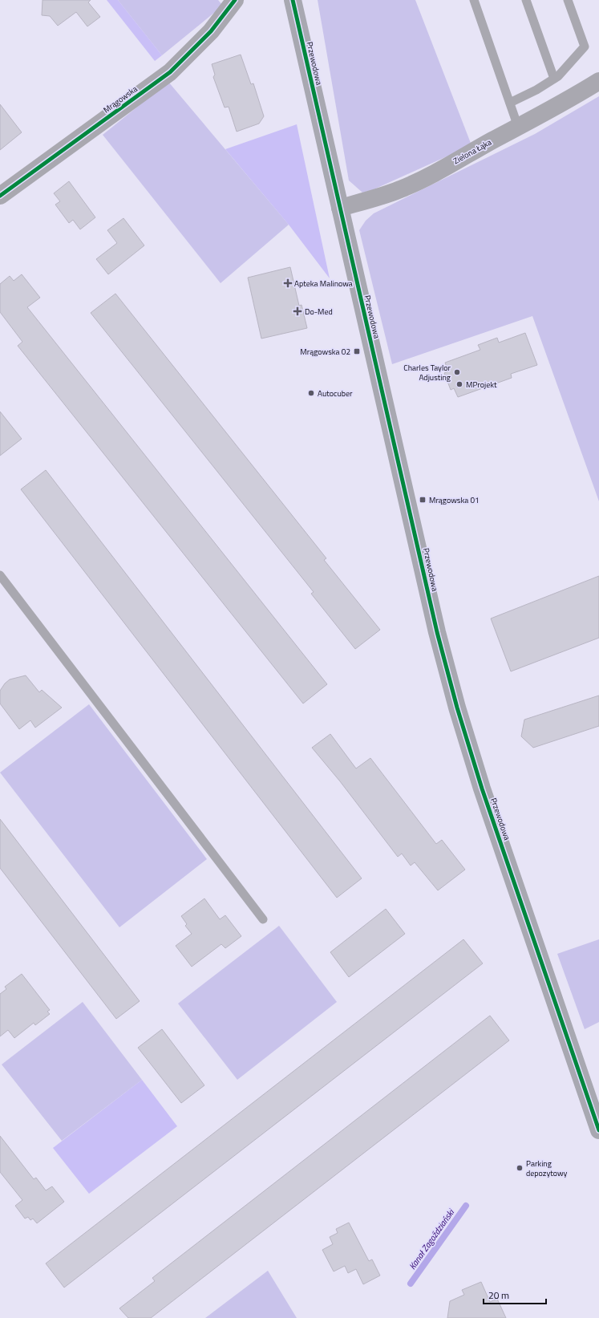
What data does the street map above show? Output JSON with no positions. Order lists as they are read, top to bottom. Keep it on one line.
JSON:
{"streets":{"street":["Przewodowa","Mrągowska","Zielona Łąka"]},"crossings":[["Przewodowa","Zielona Łąka"]],"water":["Kanał Zagoździański"],"places":{"health":["Apteka Malinowa","Do-Med"],"transit":["Mrągowska 02","Mrągowska 01"],"other":["Charles Taylor Adjusting","MProjekt","Autocuber","Parking depozytowy"]},"scale_bar":"20 m"}
